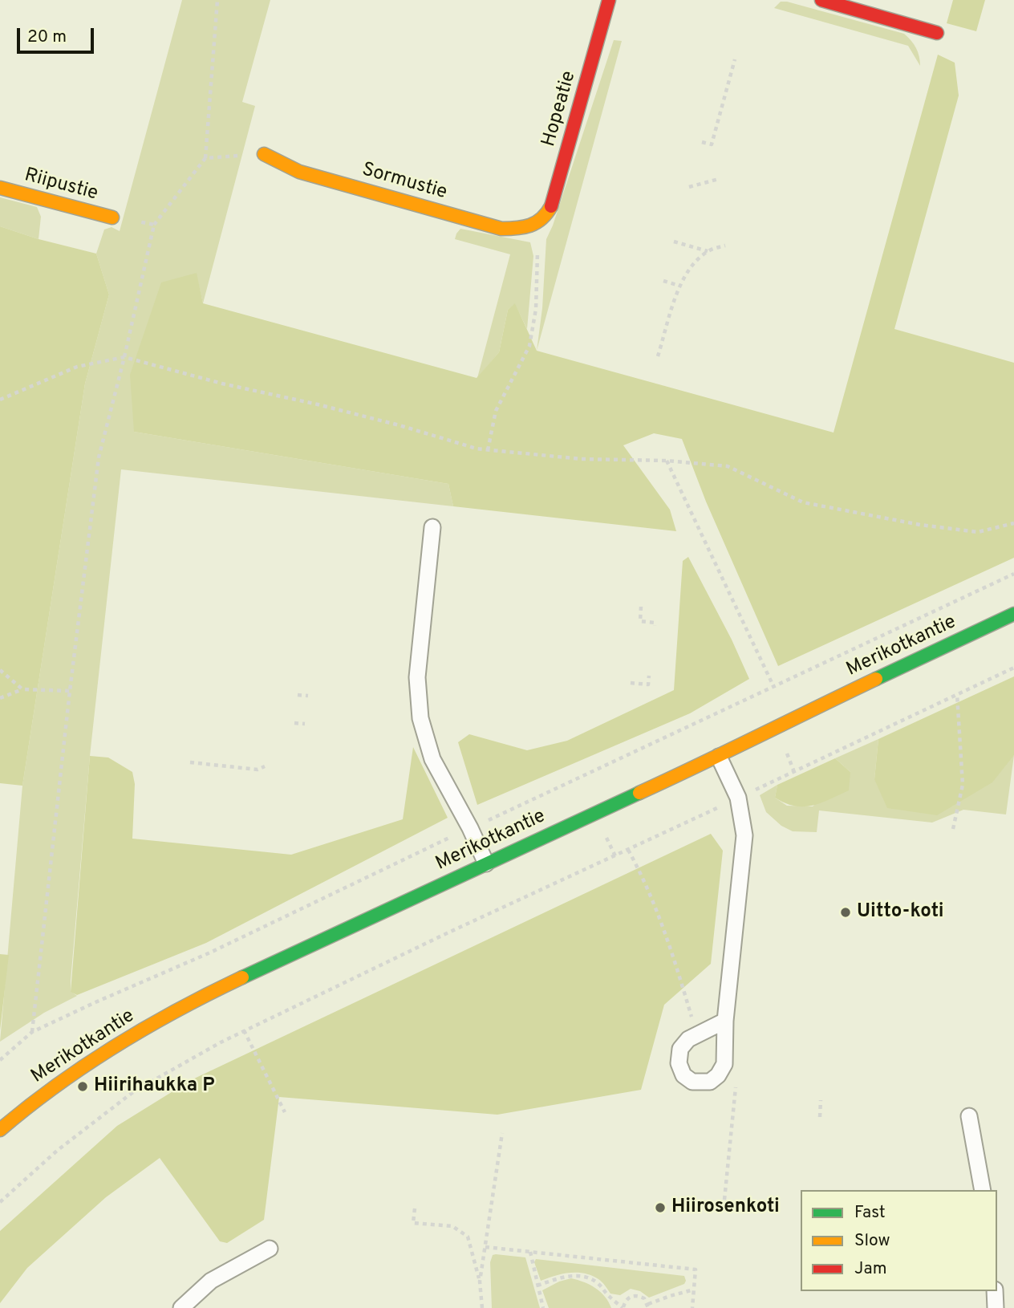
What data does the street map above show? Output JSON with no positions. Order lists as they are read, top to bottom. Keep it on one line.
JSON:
{"streets":{"street":["Hopeatie","Sormustie","Riipustie","Merikotkantie"]},"crossings":[["Hopeatie","Sormustie"]],"places":["Uitto-koti","Hiirihaukka P","Hiirosenkoti"],"legend":["Fast","Slow","Jam"],"scale_bar":"20 m"}
